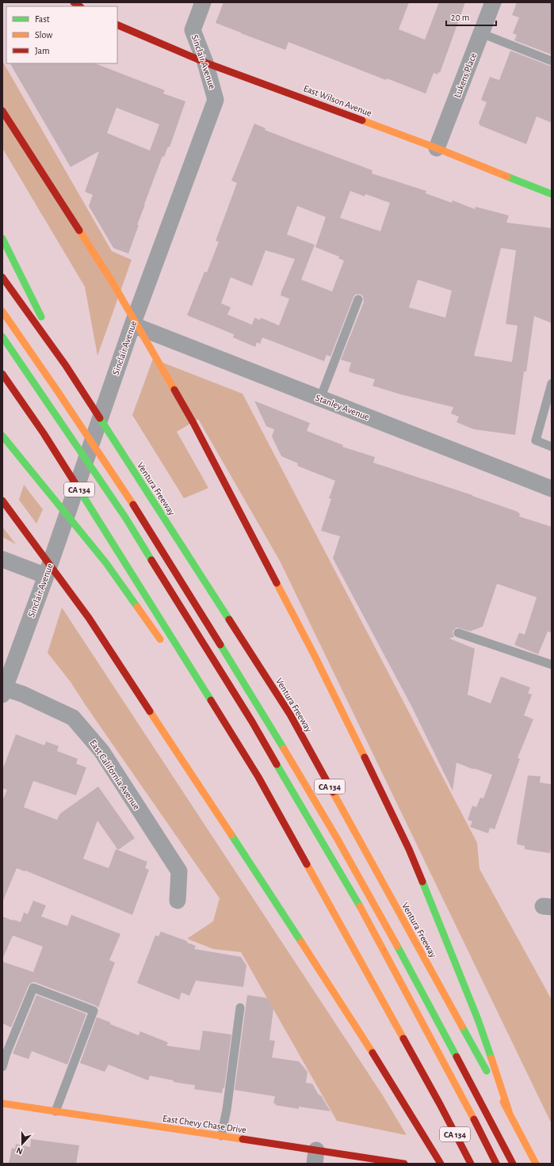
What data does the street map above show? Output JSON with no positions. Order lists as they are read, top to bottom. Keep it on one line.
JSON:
{"streets":{"main road":["East Wilson Avenue","Ventura Freeway","CA 134","East Chevy Chase Drive"],"street":["Sinclair Avenue","Lukens Place","Stanley Avenue","East California Avenue"]},"crossings":[["Sinclair Avenue","East Wilson Avenue"],["Sinclair Avenue","Stanley Avenue"],["Sinclair Avenue","East California Avenue"],["Lukens Place","East Wilson Avenue"]],"legend":["Fast","Slow","Jam"],"scale_bar":"20 m","north":"bottom"}
